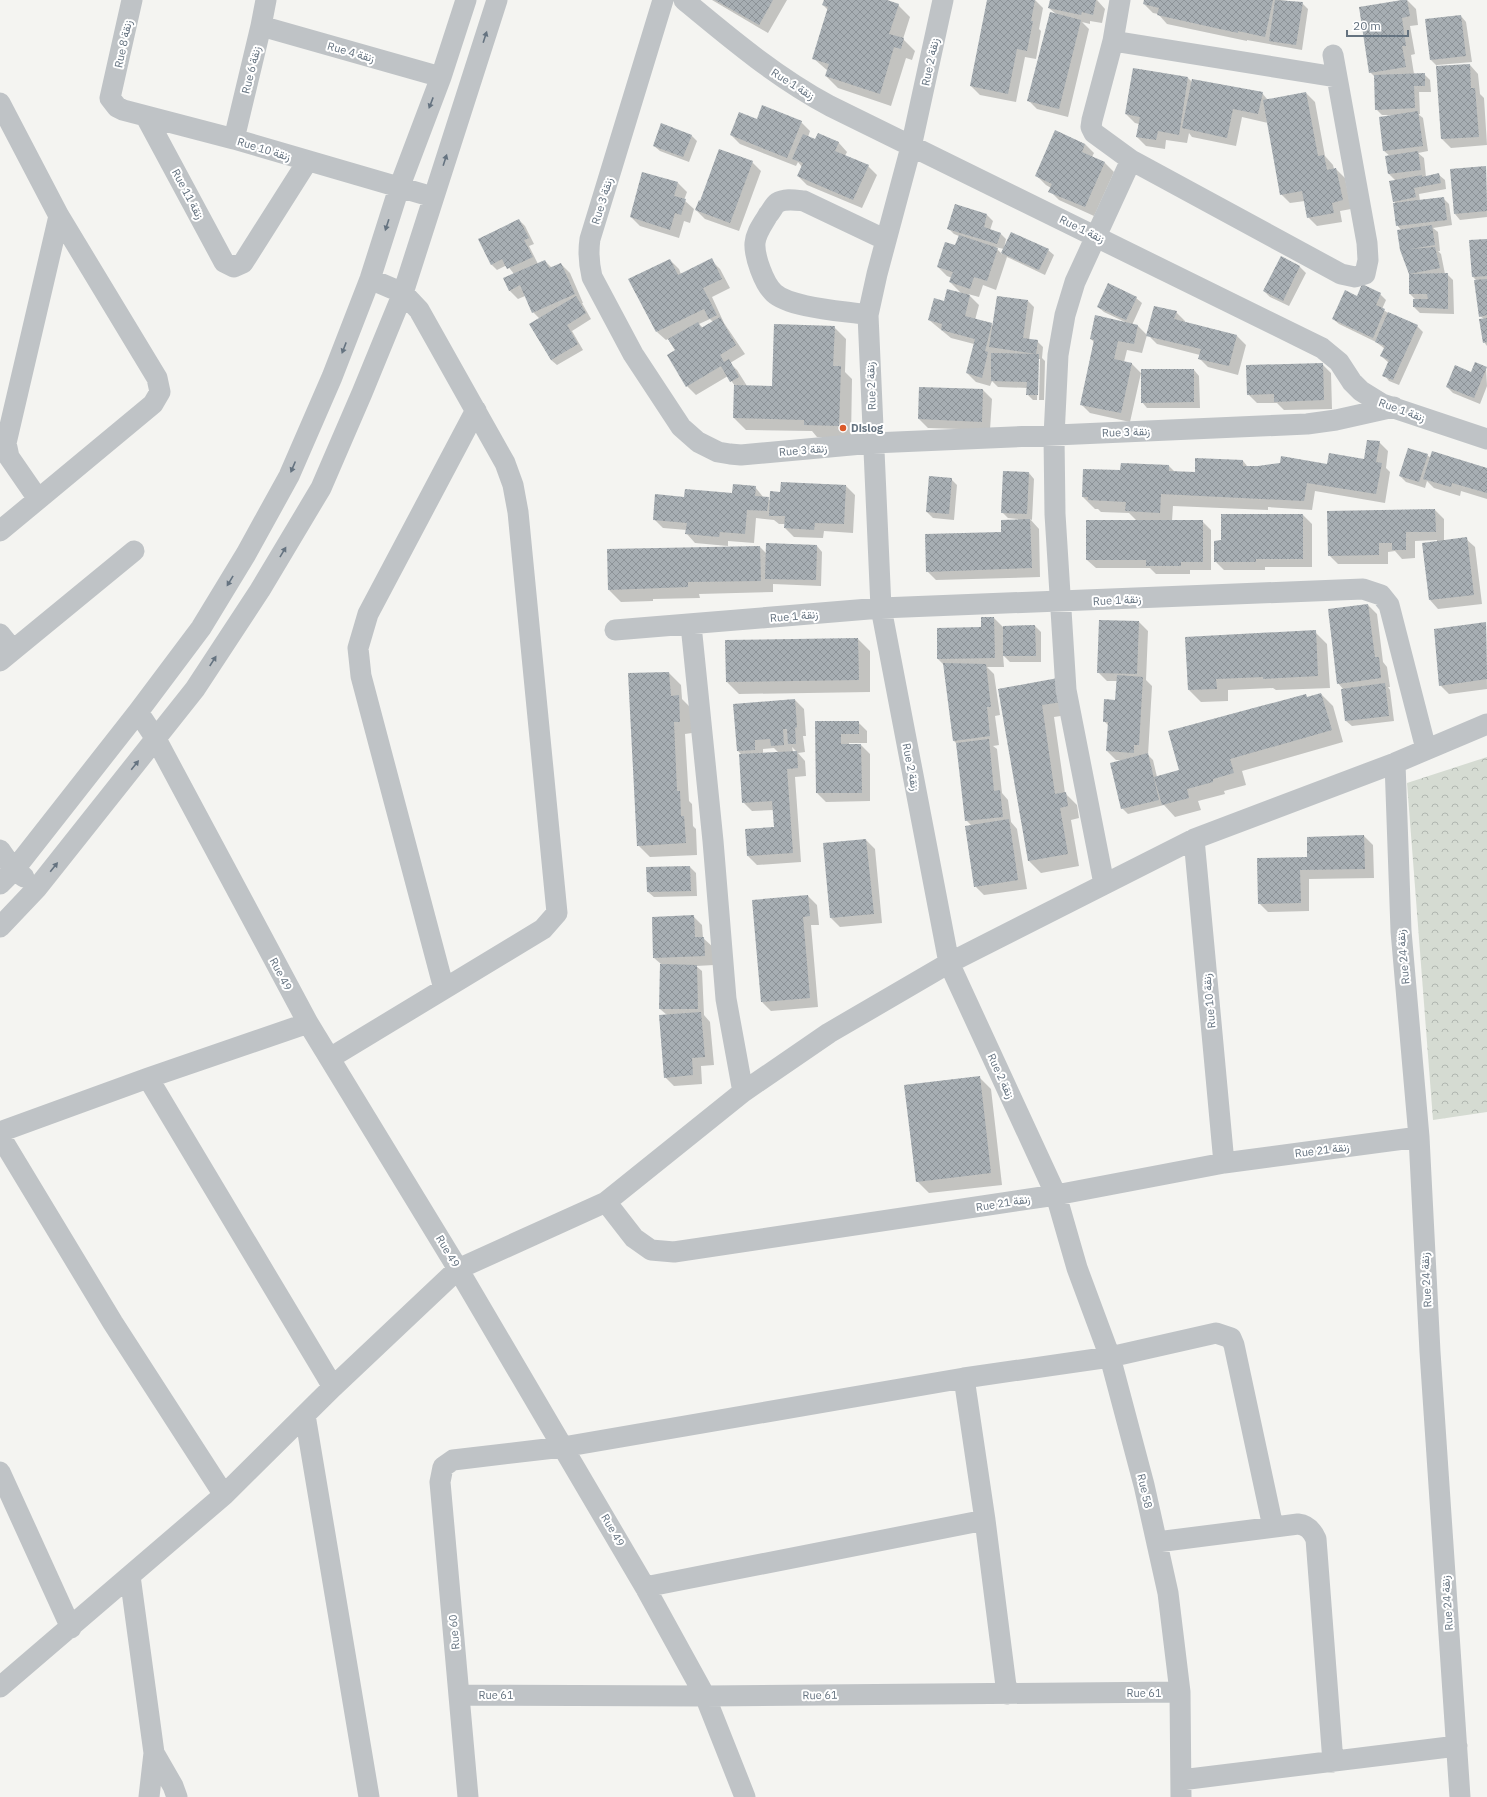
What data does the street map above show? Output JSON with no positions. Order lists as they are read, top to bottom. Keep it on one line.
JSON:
{"streets":{"street":["Rue 8 زنقة","Rue 4 زنقة","Rue 2 زنقة","Rue 6 زنقة","Rue 1 زنقة","Rue 10 زنقة","Rue 11 زنقة","Rue 3 زنقة","Rue 24 زنقة","Rue 49","Rue 21 زنقة","Rue 58","Rue 60","Rue 61"]},"crossings":[["Rue 8 زنقة","Rue 10 زنقة"],["Rue 4 زنقة","Rue 6 زنقة"],["Rue 2 زنقة","Rue 1 زنقة"],["Rue 2 زنقة","Rue 3 زنقة"],["Rue 2 زنقة","Rue 21 زنقة"],["Rue 2 زنقة","Rue 58"],["Rue 6 زنقة","Rue 10 زنقة"],["Rue 1 زنقة","Rue 3 زنقة"],["Rue 10 زنقة","Rue 11 زنقة"],["Rue 10 زنقة","Rue 21 زنقة"],["Rue 24 زنقة","Rue 21 زنقة"],["Rue 49","Rue 60"],["Rue 49","Rue 61"],["Rue 21 زنقة","Rue 58"],["Rue 58","Rue 61"],["Rue 60","Rue 61"]],"places":["Dislog"],"scale_bar":"20 m"}
